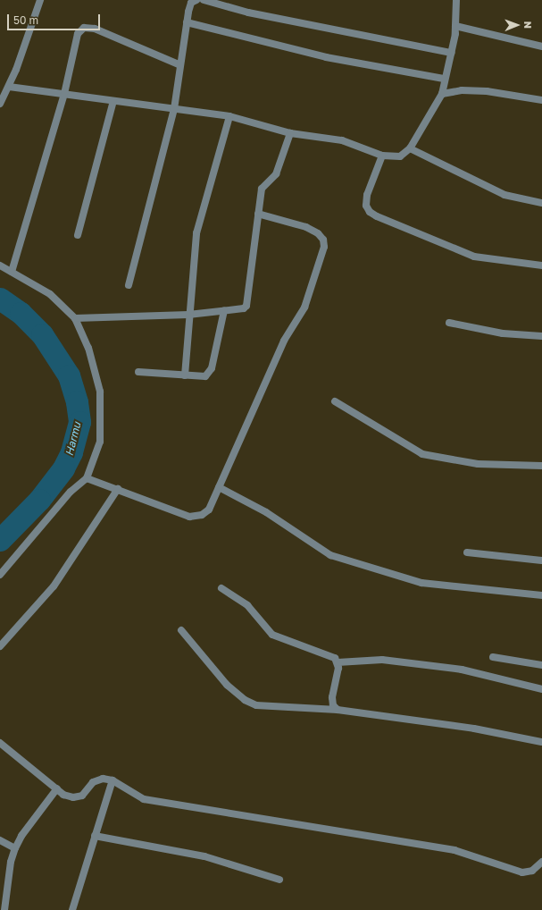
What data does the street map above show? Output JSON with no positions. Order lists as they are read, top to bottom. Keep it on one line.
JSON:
{"water":["Harmu"],"scale_bar":"50 m","north":"right"}
